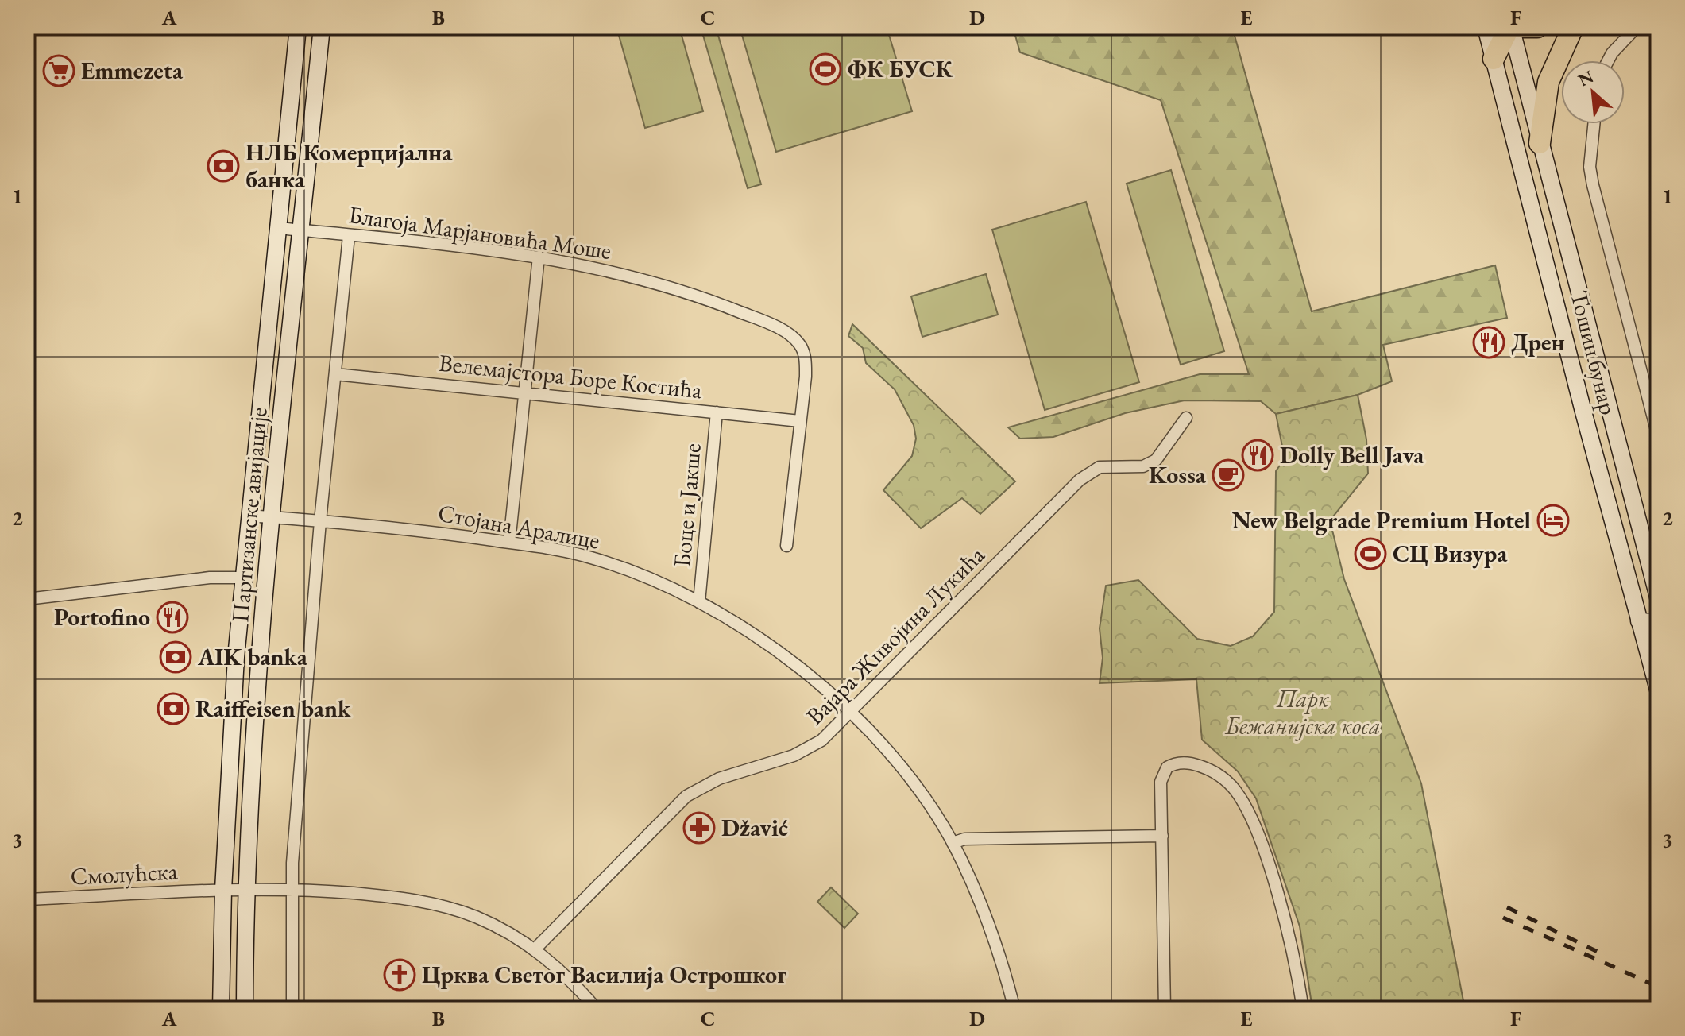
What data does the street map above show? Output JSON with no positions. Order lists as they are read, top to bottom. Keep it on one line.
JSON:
{"streets":{"main road":["Тошин бунар","Партизанске авијације"],"street":["Благоја Марјановића Моше","Велемајстора Боре Костића","Боце и Јакше","Стојана Аралице","Вајара Живојина Лукића","Смолућска"]},"crossings":[["Благоја Марјановића Моше","Велемајстора Боре Костића"],["Благоја Марјановића Моше","Партизанске авијације"],["Велемајстора Боре Костића","Боце и Јакше"],["Боце и Јакше","Стојана Аралице"],["Партизанске авијације","Стојана Аралице"],["Партизанске авијације","Смолућска"],["Стојана Аралице","Вајара Живојина Лукића"],["Вајара Живојина Лукића","Смолућска"]],"parks":["Парк Бежанијска коса"],"places":{"sports":["ФК БУСК","СЦ Визура"],"supermarket":["Emmezeta"],"bank":["НЛБ Комерцијална банка","AIK banka","Raiffeisen bank"],"restaurant":["Дрен","Dolly Bell Java","Portofino"],"cafe":["Kossa"],"hotel":["New Belgrade Premium Hotel"],"pharmacy":["Džavić"],"church":["Црква Светог Василија Острошког"]},"north":"top left","grid":{"columns":["A","B","C","D","E","F"],"rows":["1","2","3"]}}
